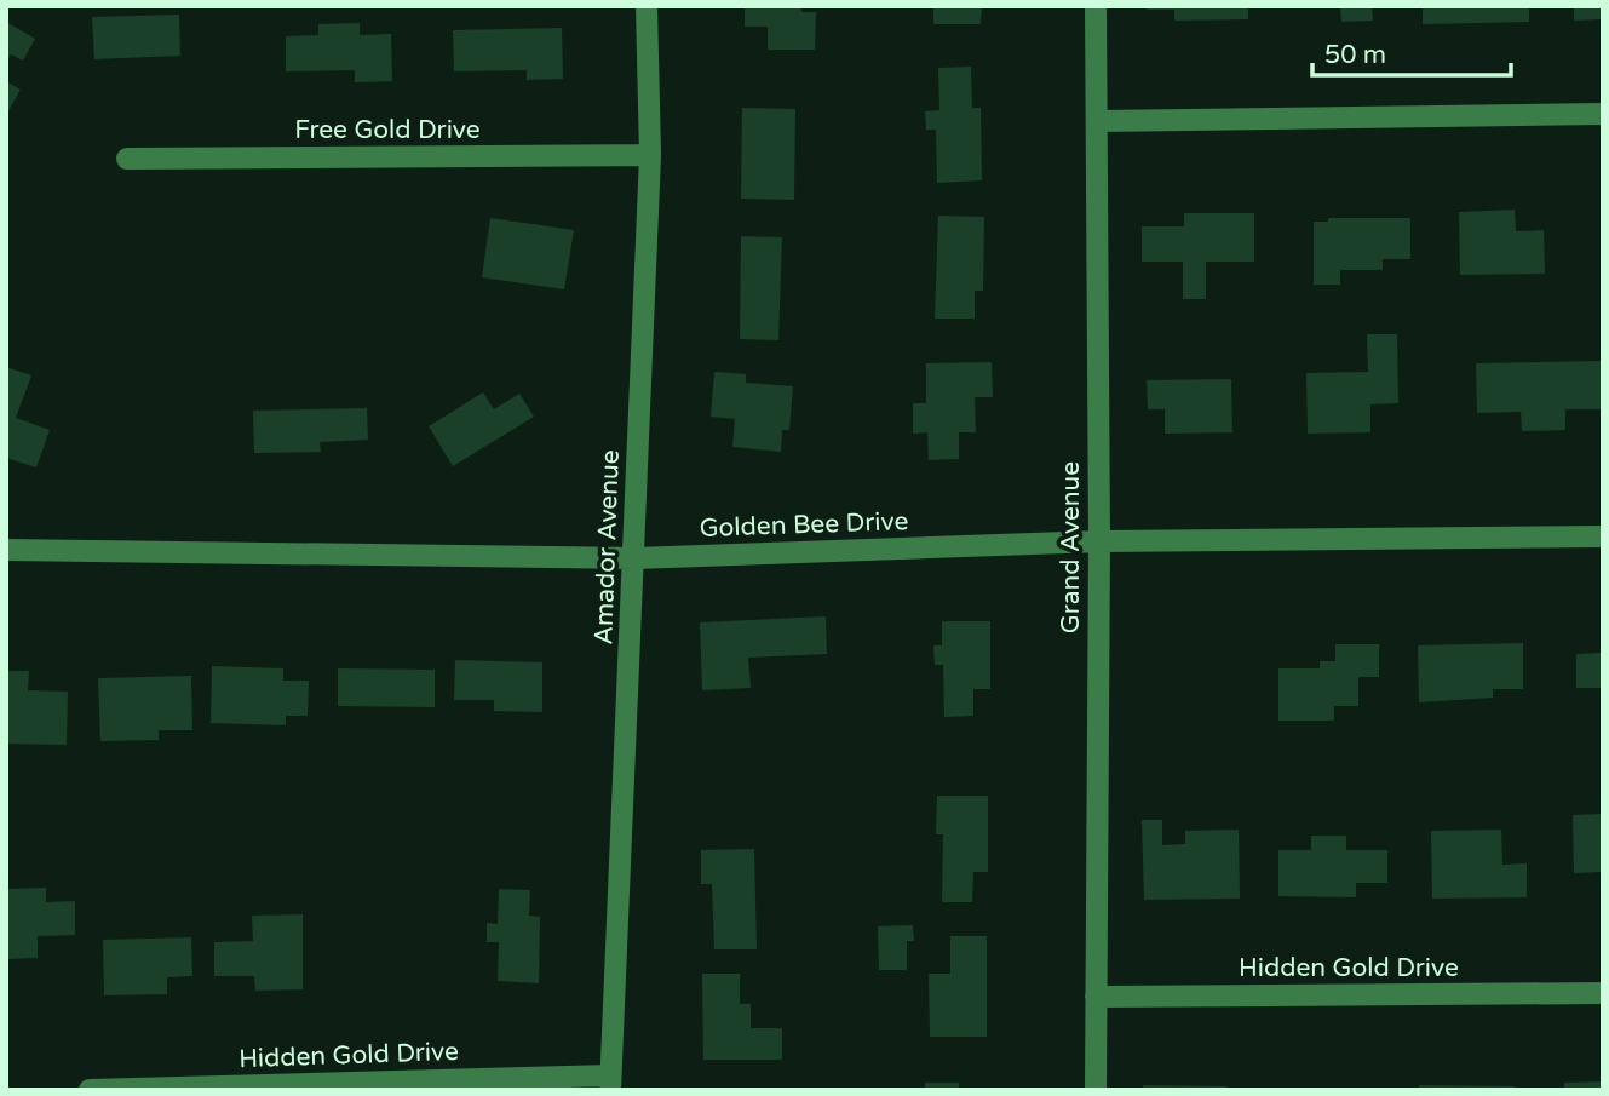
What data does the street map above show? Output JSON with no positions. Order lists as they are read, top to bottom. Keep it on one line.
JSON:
{"streets":{"street":["Free Gold Drive","Golden Bee Drive","Amador Avenue","Grand Avenue","Hidden Gold Drive"]},"crossings":[["Free Gold Drive","Amador Avenue"],["Golden Bee Drive","Amador Avenue"],["Golden Bee Drive","Grand Avenue"],["Amador Avenue","Hidden Gold Drive"],["Grand Avenue","Hidden Gold Drive"]],"scale_bar":"50 m"}
